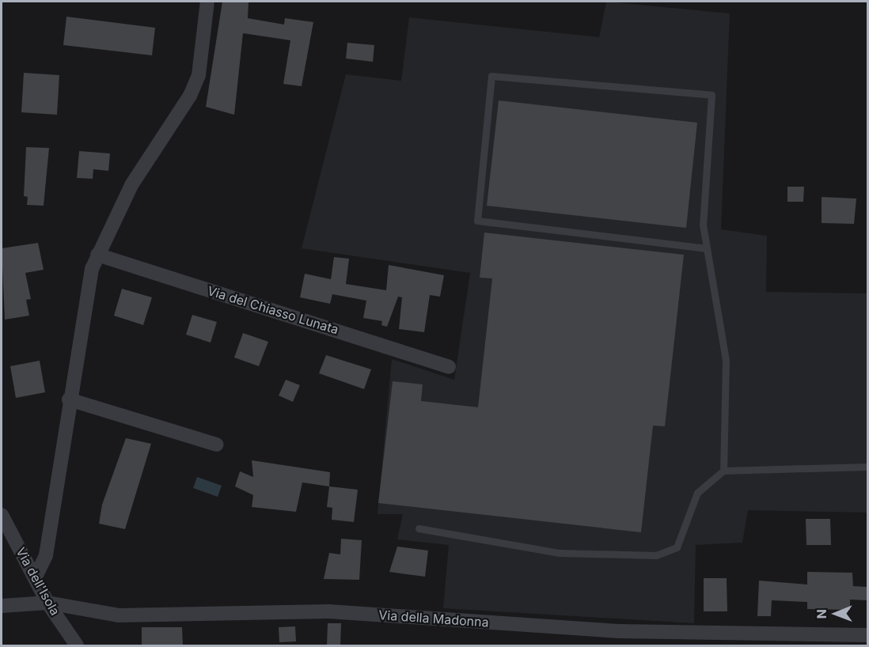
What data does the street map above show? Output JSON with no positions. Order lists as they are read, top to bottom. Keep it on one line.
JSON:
{"streets":{"street":["Via del Chiasso Lunata","Via dell'Isola","Via della Madonna"]},"crossings":[["Via dell'Isola","Via della Madonna"]],"north":"left"}
